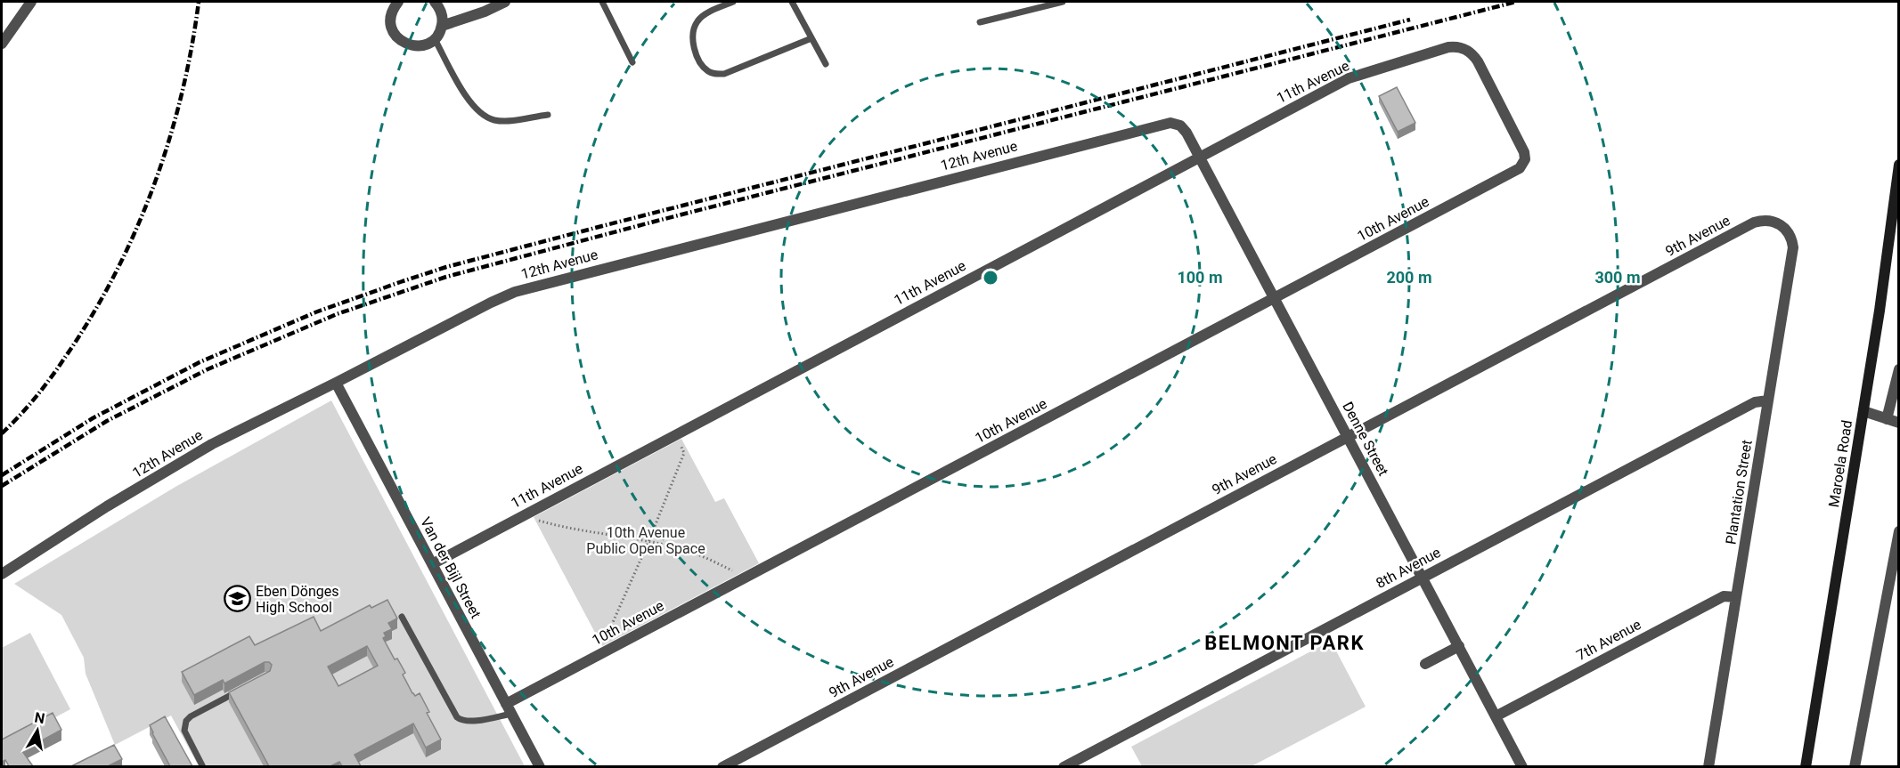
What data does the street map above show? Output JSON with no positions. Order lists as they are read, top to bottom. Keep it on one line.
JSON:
{"streets":{"street":["11th Avenue","12th Avenue","10th Avenue","9th Avenue","Denne Street","Maroela Road","Plantation Street","Van der Bijl Street","8th Avenue","7th Avenue"]},"crossings":[["11th Avenue","10th Avenue"],["11th Avenue","Denne Street"],["11th Avenue","Van der Bijl Street"],["12th Avenue","Denne Street"],["12th Avenue","Van der Bijl Street"],["10th Avenue","Denne Street"],["10th Avenue","Van der Bijl Street"],["9th Avenue","Denne Street"],["9th Avenue","Plantation Street"],["Denne Street","8th Avenue"],["Denne Street","7th Avenue"],["Plantation Street","8th Avenue"],["Plantation Street","7th Avenue"]],"districts":["BELMONT PARK"],"parks":["10th Avenue Public Open Space"],"places":{"school or university":["Eben Dönges High School"]},"north":"top","rings":["100 m","200 m","300 m"]}
